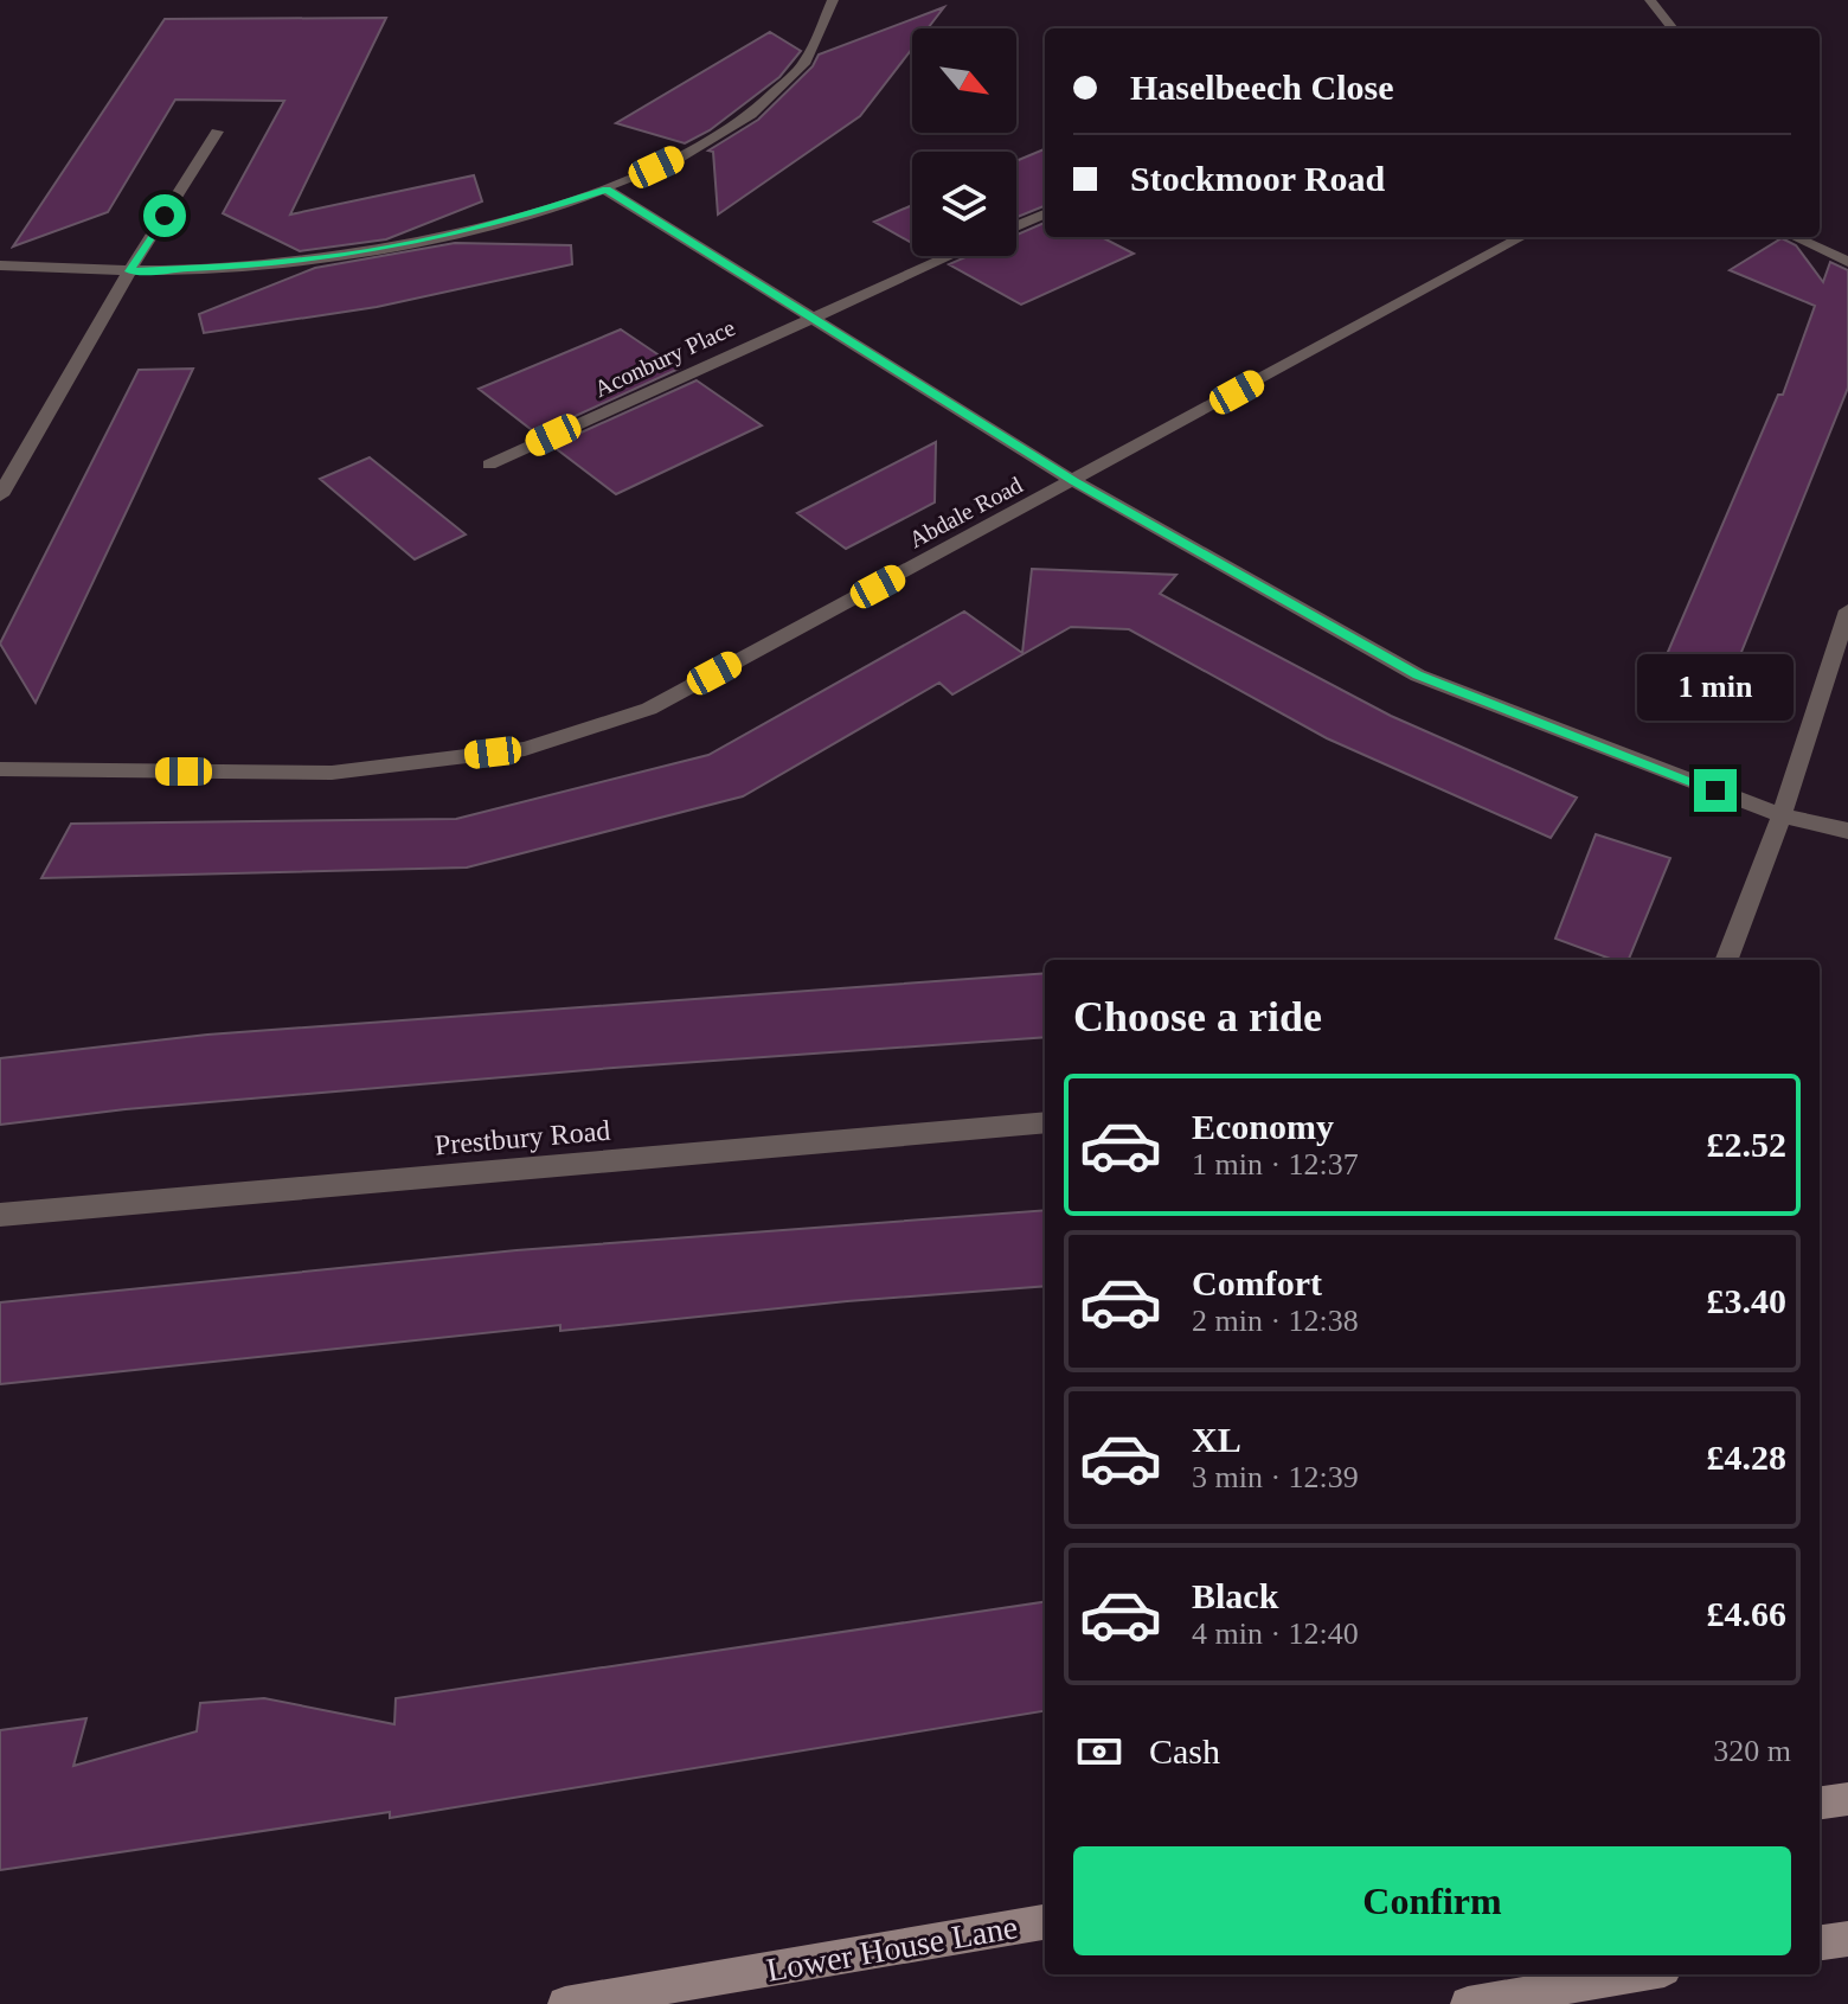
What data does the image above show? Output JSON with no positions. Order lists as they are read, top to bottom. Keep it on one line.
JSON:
{"streets":{"street":["Aconbury Place","Abdale Road","Prestbury Road","Lower House Lane"]},"north":"bottom right","page":{"banner":["Haselbeech Close","Stockmoor Road"],"bubble":"1 min","heading":"Choose a ride","list":[{"name":"Economy","note":"1 min · 12:37","value":"£2.52"},{"name":"Comfort","note":"2 min · 12:38","value":"£3.40"},{"name":"XL","note":"3 min · 12:39","value":"£4.28"},{"name":"Black","note":"4 min · 12:40","value":"£4.66"}],"pay":["Cash","320 m"],"buttons":"Confirm"}}
